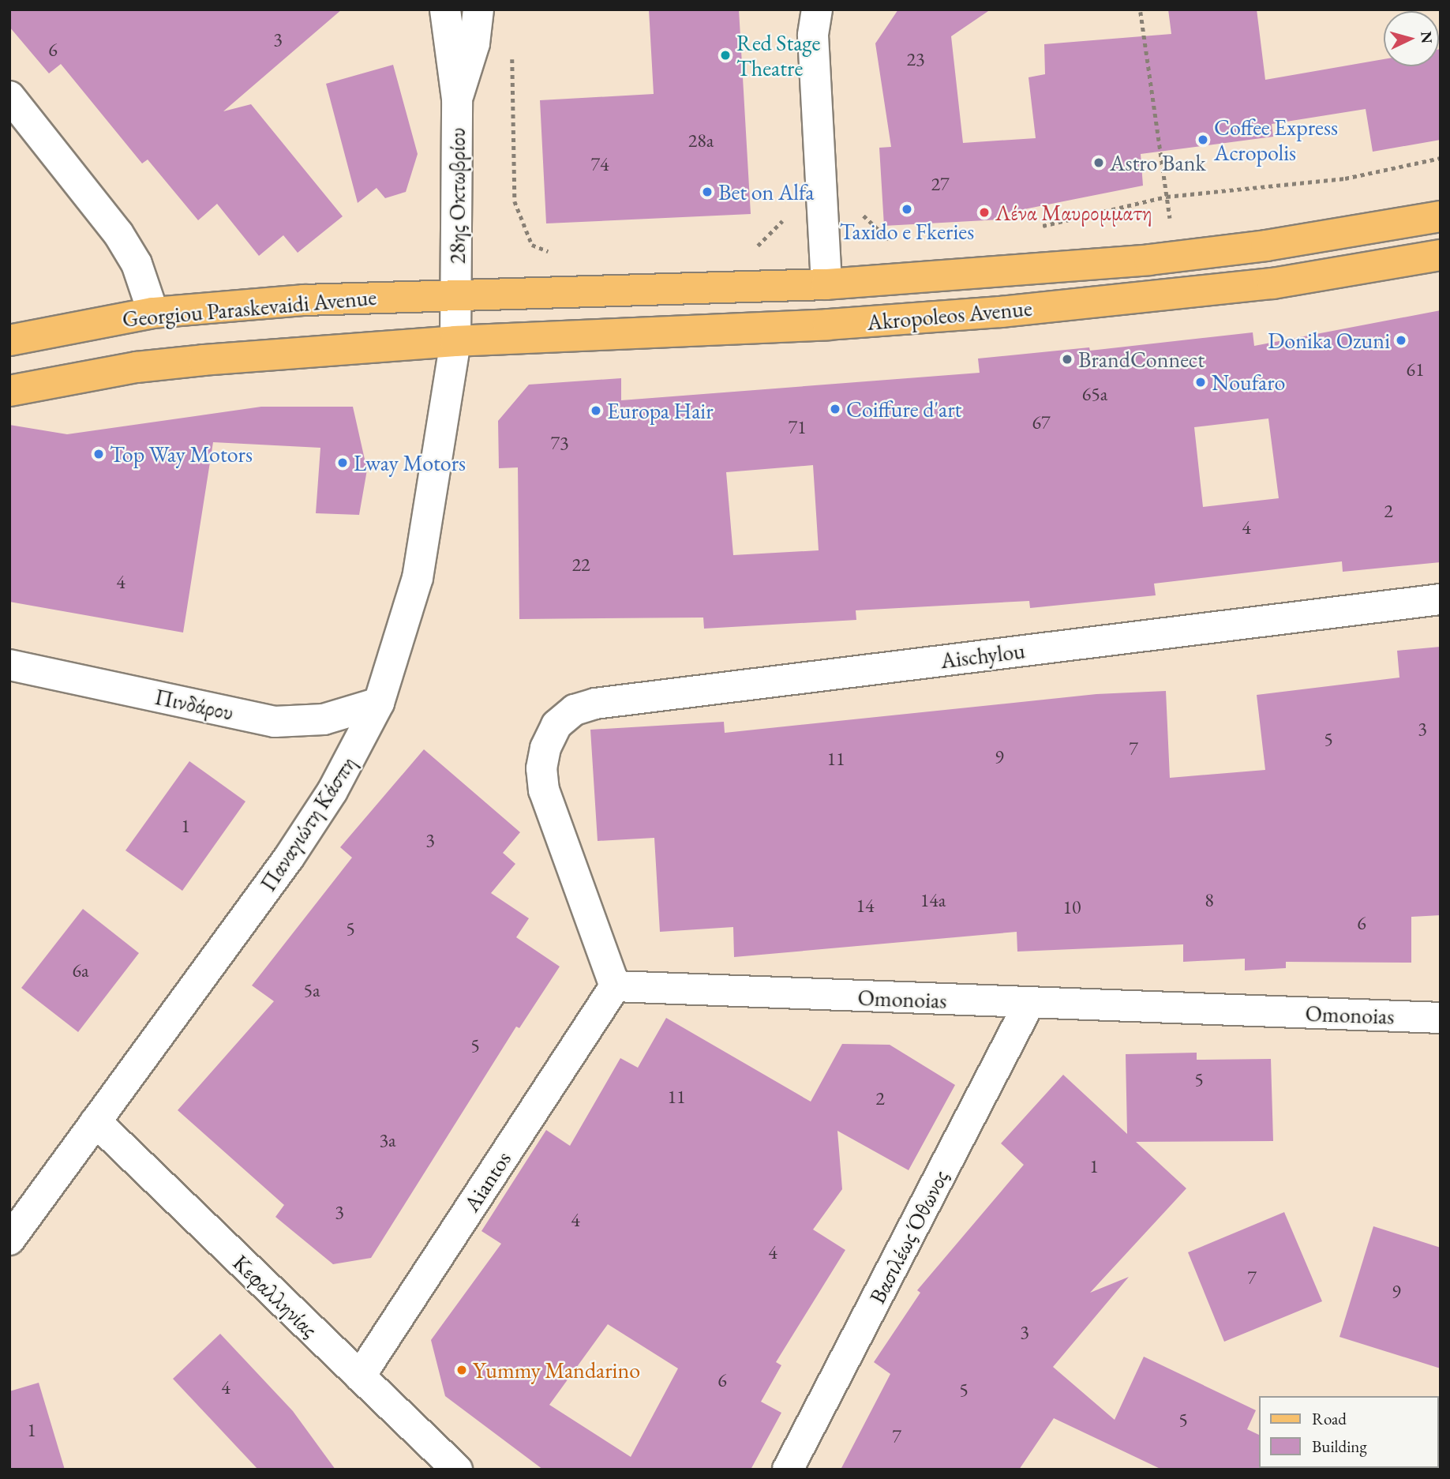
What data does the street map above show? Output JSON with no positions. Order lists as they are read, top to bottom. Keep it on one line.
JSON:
{"streets":{"main road":["Georgiou Paraskevaidi Avenue","Akropoleos Avenue"],"street":["28ης Οκτωβρίου","Aischylou","Πινδάρου","Παναγιώτη Κάσπη","Omonoias","Aiantos","Βασιλέως Όθωνος","Κεφαλληνίας"]},"crossings":[["28ης Οκτωβρίου","Georgiou Paraskevaidi Avenue"],["28ης Οκτωβρίου","Akropoleos Avenue"],["28ης Οκτωβρίου","Παναγιώτη Κάσπη"],["Georgiou Paraskevaidi Avenue","Akropoleos Avenue"],["Akropoleos Avenue","Παναγιώτη Κάσπη"],["Aischylou","Omonoias"],["Aischylou","Aiantos"],["Πινδάρου","Παναγιώτη Κάσπη"],["Παναγιώτη Κάσπη","Κεφαλληνίας"],["Omonoias","Aiantos"],["Omonoias","Βασιλέως Όθωνος"],["Aiantos","Κεφαλληνίας"]],"places":["Red Stage Theatre","Coffee Express Acropolis","Astro Bank","Bet on Alfa","Taxido e Fkeries","Λένα Μαυρομματη","Donika Ozuni","BrandConnect","Noufaro","Coiffure d'art","Europa Hair","Top Way Motors","Lway Motors","Yummy Mandarino"],"house_numbers":["3","6","23","28a","74","27","61","65a","67","71","73","2","4","22","4","3","5","7","9","11","1","3","14a","8","14","10","6","5","6a","5a","5","5","11","2","3a","1","3","4","4","7","9","3","6","4","5","5","1","7"],"legend":["Road","Building"],"north":"right"}
